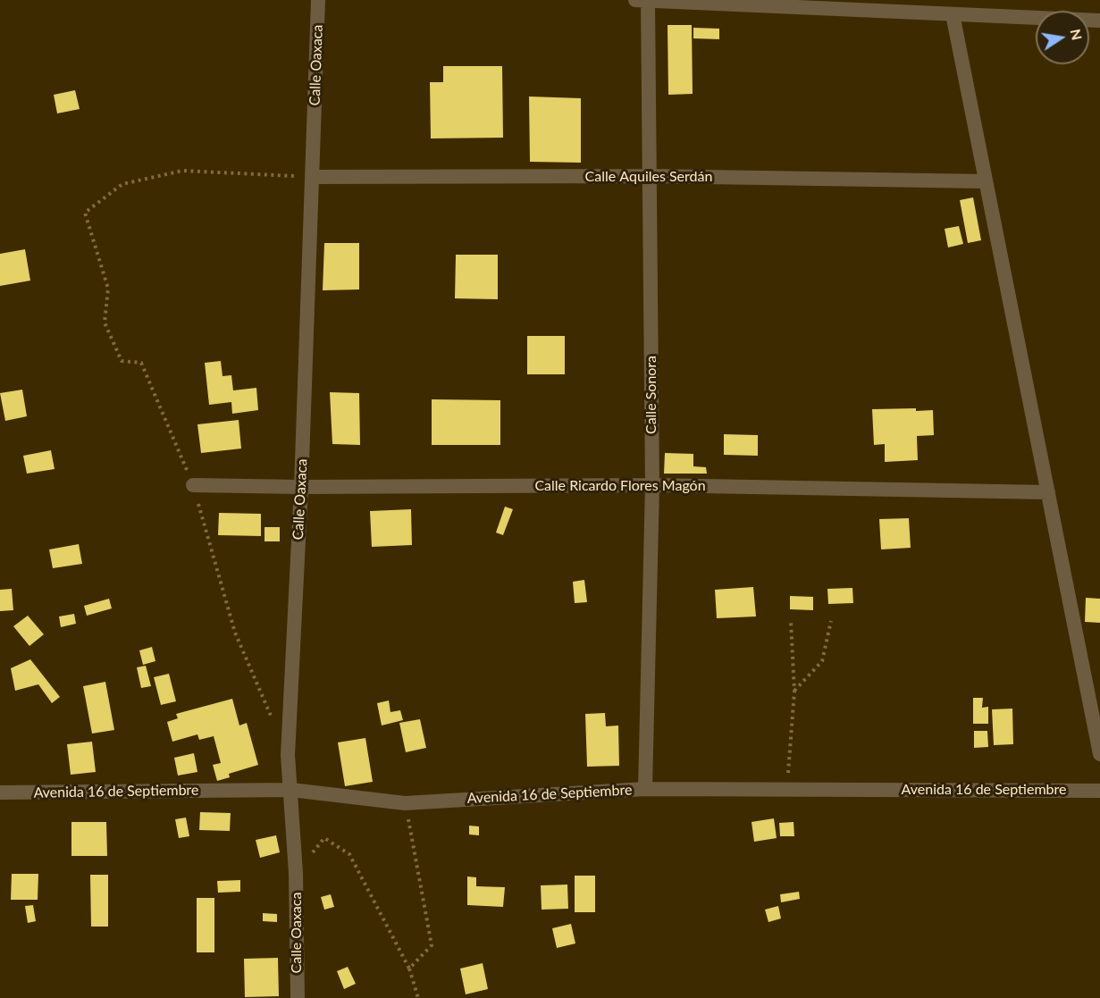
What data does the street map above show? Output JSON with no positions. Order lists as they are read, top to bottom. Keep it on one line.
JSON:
{"streets":{"street":["Calle Oaxaca","Calle Aquiles Serdán","Calle Sonora","Calle Ricardo Flores Magón","Avenida 16 de Septiembre"]},"crossings":[["Calle Oaxaca","Calle Aquiles Serdán"],["Calle Oaxaca","Calle Ricardo Flores Magón"],["Calle Oaxaca","Avenida 16 de Septiembre"],["Calle Aquiles Serdán","Calle Sonora"],["Calle Sonora","Calle Ricardo Flores Magón"],["Calle Sonora","Avenida 16 de Septiembre"]],"north":"right"}
